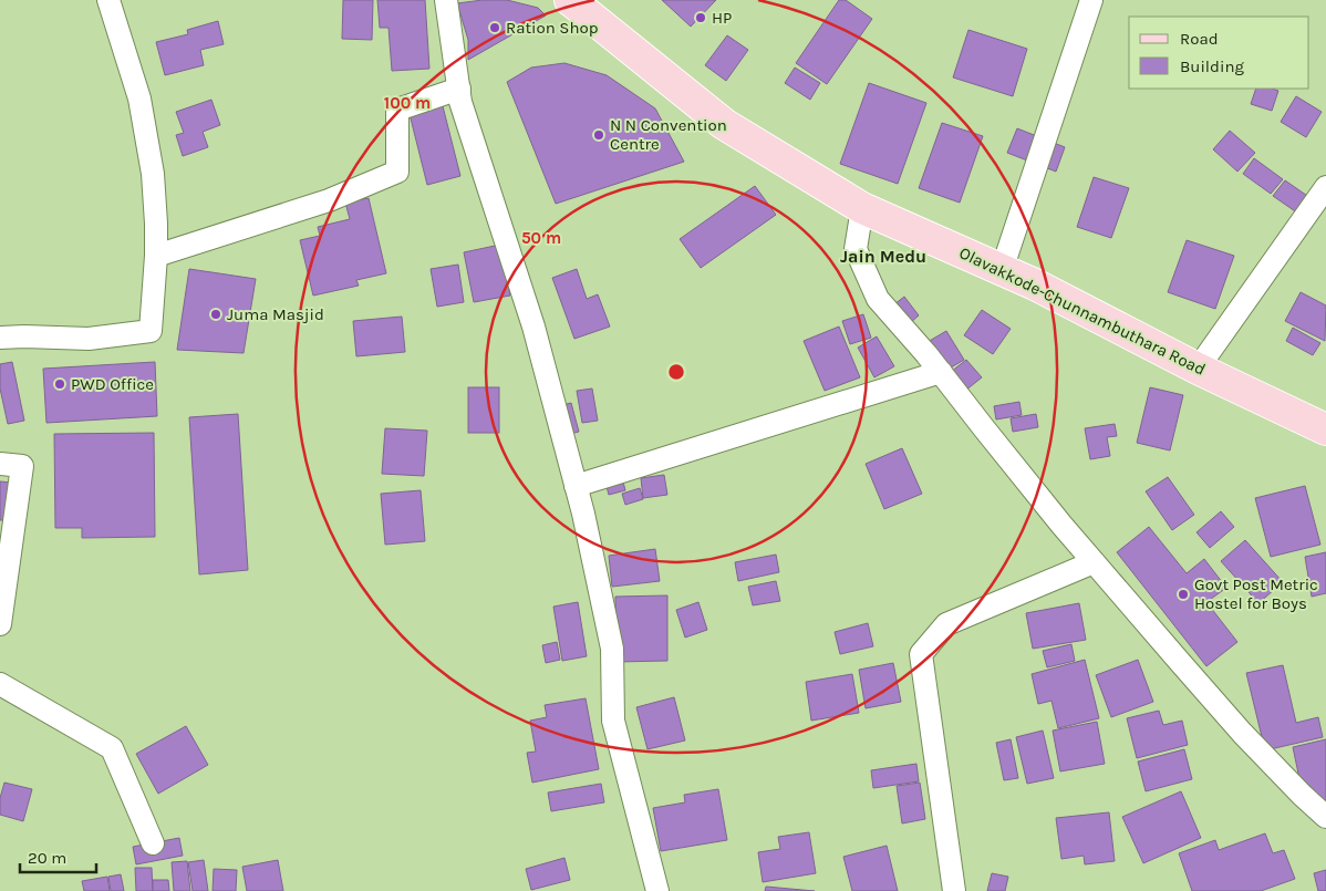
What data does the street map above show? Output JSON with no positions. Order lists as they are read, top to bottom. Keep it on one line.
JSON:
{"streets":{"main road":["Olavakkode-Chunnambuthara Road"]},"districts":["Jain Medu"],"places":["HP","Ration Shop","N N Convention Centre","Juma Masjid","PWD Office","Govt Post Metric Hostel for Boys"],"legend":["Road","Building"],"scale_bar":"20 m","rings":["100 m","50 m"]}
